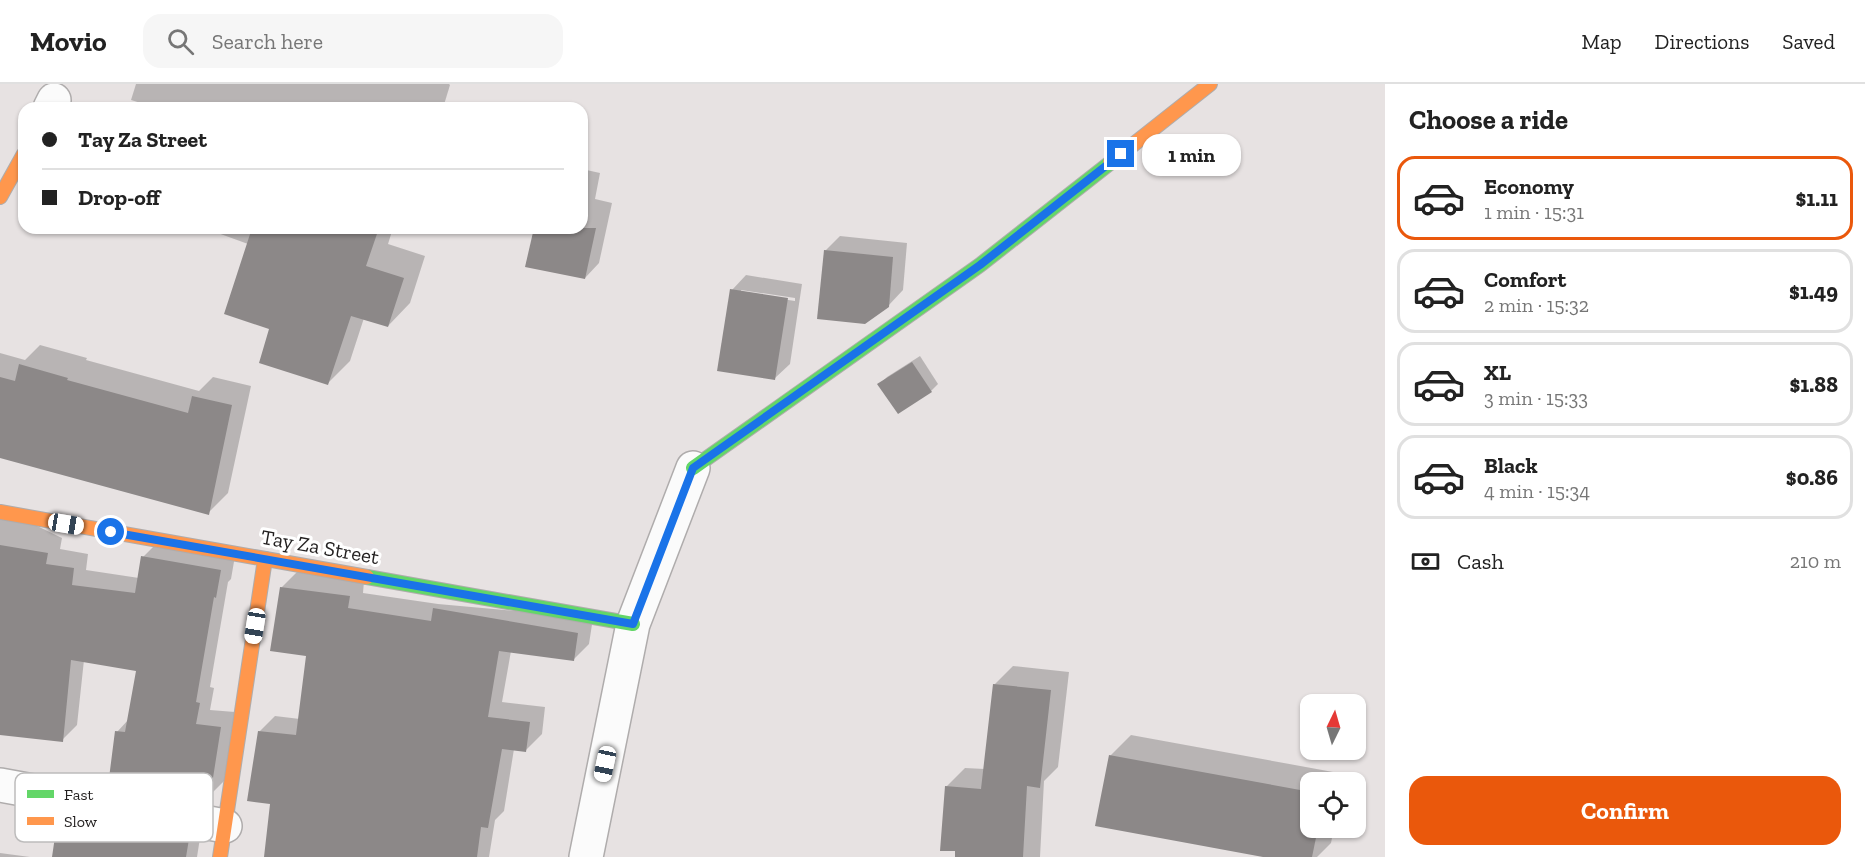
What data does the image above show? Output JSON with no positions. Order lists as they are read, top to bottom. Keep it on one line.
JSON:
{"streets":{"street":["Tay Za Street"]},"legend":["Fast","Slow"],"north":"top","page":{"header":"Movio","search":"Search here","nav":["Map","Directions","Saved"],"heading":"Choose a ride","banner":["Tay Za Street","Drop-off"],"bubble":"1 min","list":[{"name":"Economy","note":"1 min · 15:31","value":"$1.11"},{"name":"Comfort","note":"2 min · 15:32","value":"$1.49"},{"name":"XL","note":"3 min · 15:33","value":"$1.88"},{"name":"Black","note":"4 min · 15:34","value":"$0.86"}],"pay":["Cash","210 m"],"buttons":"Confirm"}}
